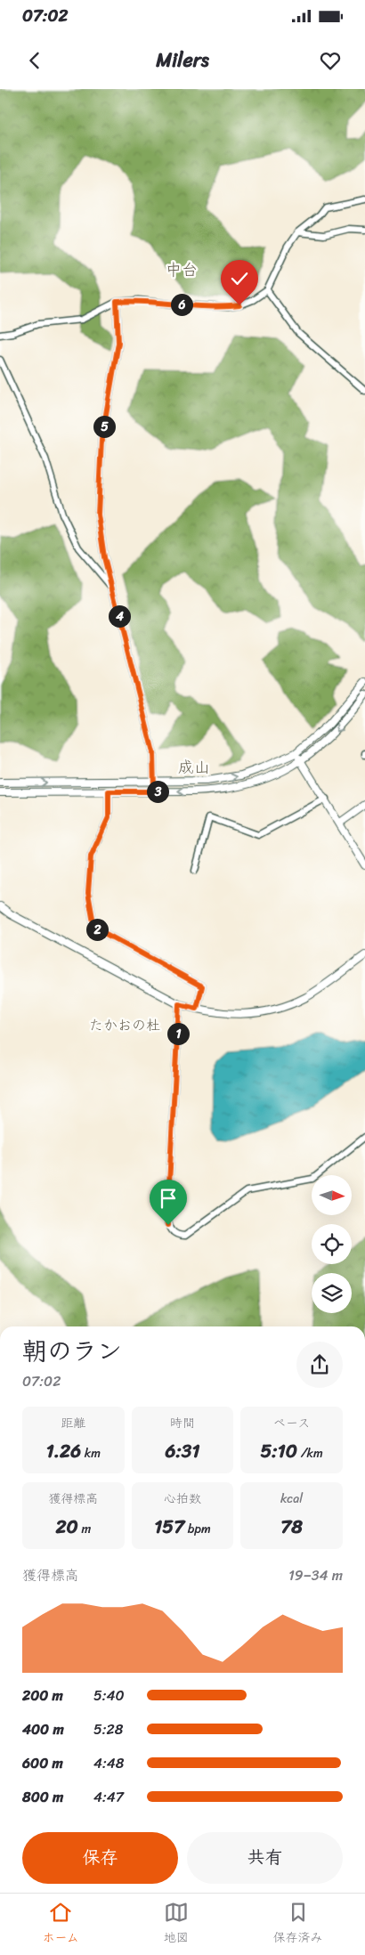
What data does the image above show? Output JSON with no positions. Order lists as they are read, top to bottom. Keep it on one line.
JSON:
{"districts":["中台","成山","たかおの杜"],"north":"right","page":{"status":"07:02","header":"Milers","pins":["6","5","4","3","2","1"],"heading":["朝のラン","07:02"],"stats":[["距離","1.26 km"],["時間","6:31"],["ペース","5:10 /km"],["獲得標高","20 m"],["心拍数","157 bpm"],["kcal","78"]],"chart":["獲得標高","19–34 m"],"list":[{"name":"200 m","note":"5:40"},{"name":"400 m","note":"5:28"},{"name":"600 m","note":"4:48"},{"name":"800 m","note":"4:47"}],"buttons":["保存","共有"],"tabs":["ホーム","地図","保存済み"]}}
